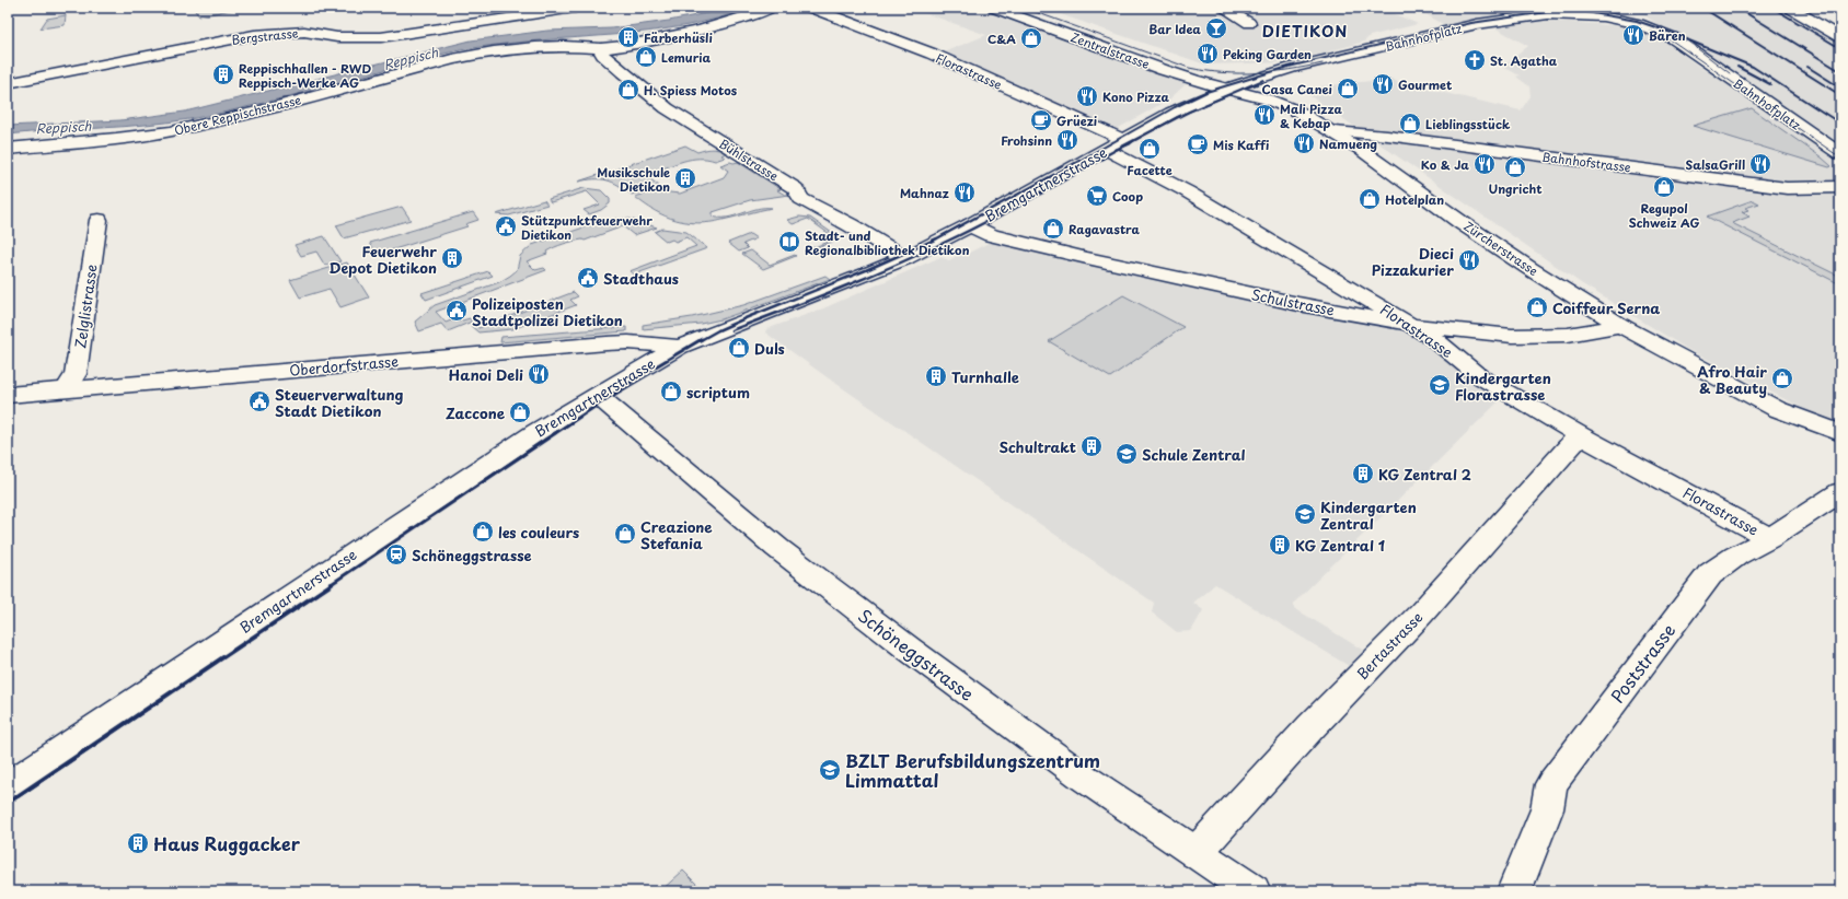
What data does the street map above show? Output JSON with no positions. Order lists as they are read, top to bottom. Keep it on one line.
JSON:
{"streets":{"street":["Bergstrasse","Bahnhofplatz","Zentralstrasse","Florastrasse","Obere Reppischstrasse","Bühlstrasse","Bahnhofstrasse","Bremgartnerstrasse","Zürcherstrasse","Schulstrasse","Zelglistrasse","Oberdorfstrasse","Bertastrasse","Schöneggstrasse","Poststrasse"]},"crossings":[["Bahnhofplatz","Zentralstrasse"],["Bahnhofplatz","Bremgartnerstrasse"],["Bahnhofplatz","Zürcherstrasse"],["Zentralstrasse","Bremgartnerstrasse"],["Zentralstrasse","Zürcherstrasse"],["Florastrasse","Bremgartnerstrasse"],["Florastrasse","Schulstrasse"],["Florastrasse","Bertastrasse"],["Florastrasse","Poststrasse"],["Obere Reppischstrasse","Bühlstrasse"],["Bühlstrasse","Bremgartnerstrasse"],["Bahnhofstrasse","Zürcherstrasse"],["Bremgartnerstrasse","Zürcherstrasse"],["Bremgartnerstrasse","Schulstrasse"],["Bremgartnerstrasse","Oberdorfstrasse"],["Bremgartnerstrasse","Schöneggstrasse"],["Zürcherstrasse","Schulstrasse"],["Zelglistrasse","Oberdorfstrasse"],["Bertastrasse","Schöneggstrasse"]],"districts":["DIETIKON"],"water":["Reppisch"],"places":{"bar":["Bar Idea"],"restaurant":["Bären","Peking Garden","Gourmet","Kono Pizza","Mali Pizza & Kebap","Frohsinn","Namueng","Ko & Ja","SalsaGrill","Mahnaz","Dieci Pizzakurier","Hanoi Deli"],"building":["Färberhüsli","Reppischhallen - RWD Reppisch-Werke AG","Musikschule Dietikon","Feuerwehr Depot Dietikon","Turnhalle","Schultrakt","KG Zentral 2","KG Zentral 1","Haus Ruggacker"],"shop":["C&A","Lemuria","Casa Canei","H. Spiess Motos","Lieblingsstück","Facette","Ungricht","Regupol Schweiz AG","Hotelplan","Ragavastra","Coiffeur Serna","Duls","Afro Hair & Beauty","scriptum","Zaccone","les couleurs","Creazione Stefania"],"church":["St. Agatha"],"cafe":["Grüezi","Mis Kaffi"],"supermarket":["Coop"],"public building":["Stützpunktfeuerwehr Dietikon","Stadthaus","Polizeiposten Stadtpolizei Dietikon","Steuerverwaltung Stadt Dietikon"],"library":["Stadt- und Regionalbibliothek Dietikon"],"school or university":["Kindergarten Florastrasse","Schule Zentral","Kindergarten Zentral","BZLT Berufsbildungszentrum Limmattal"],"station":["Schöneggstrasse"]}}
